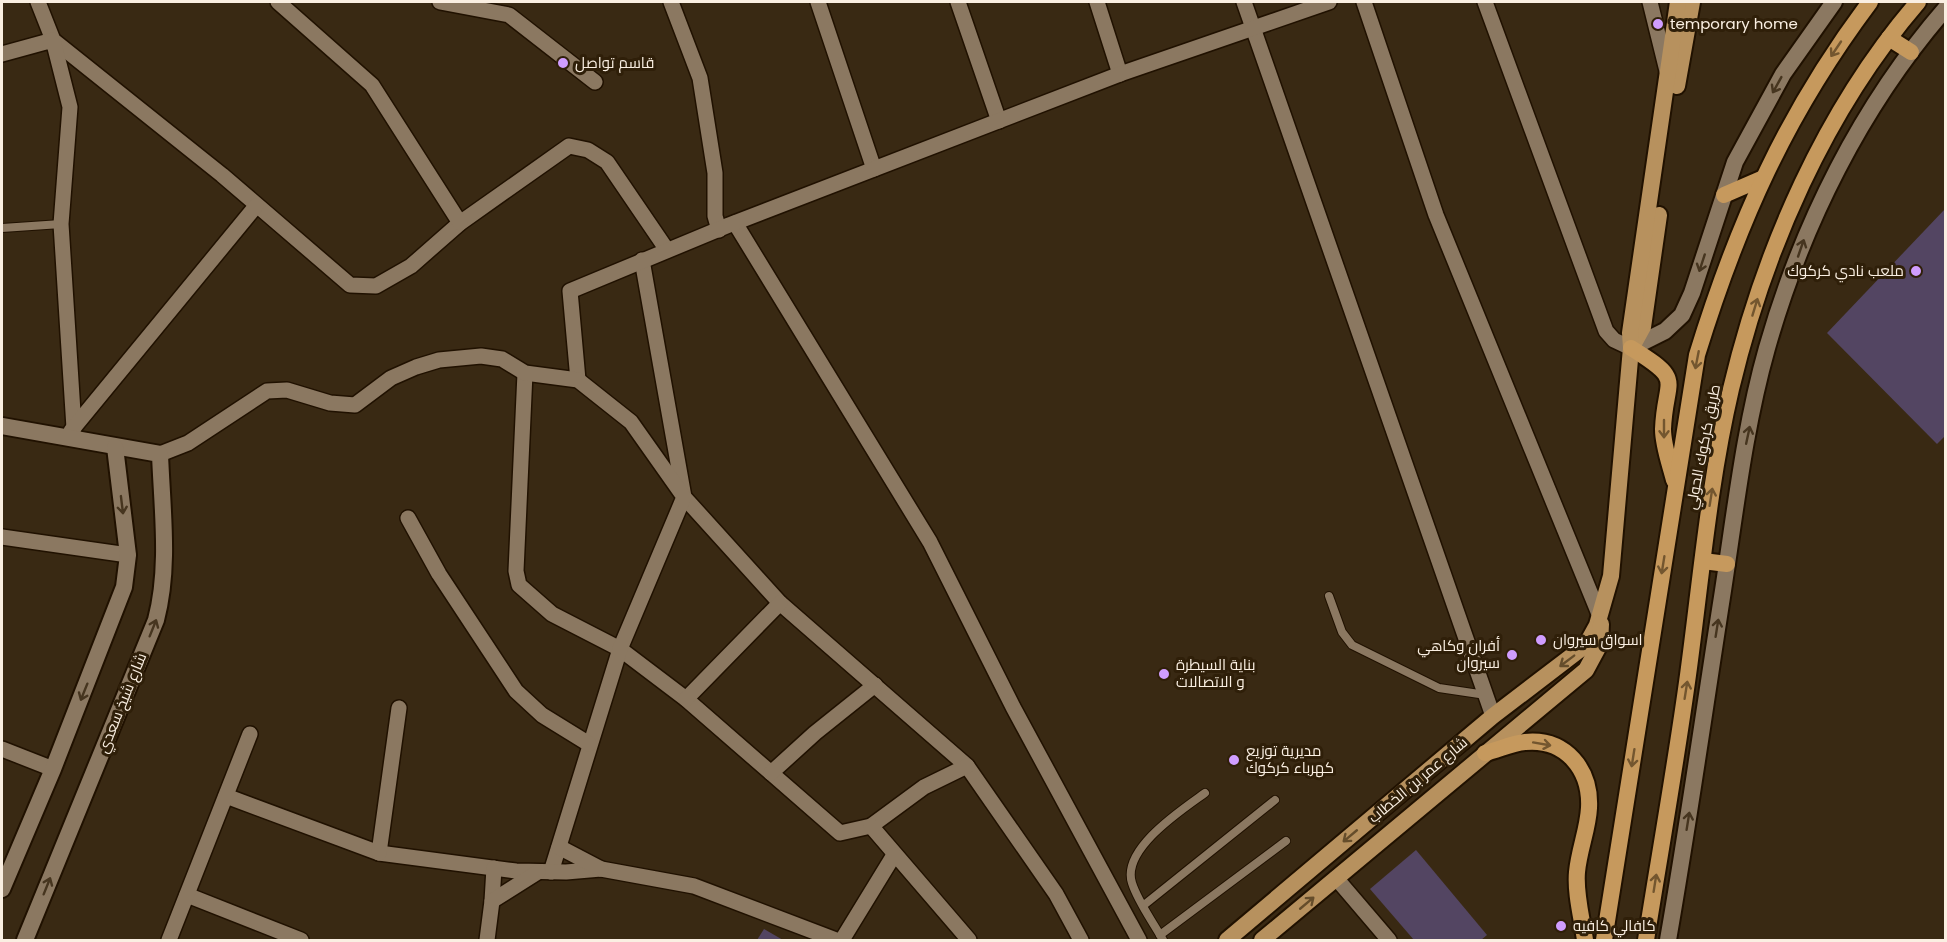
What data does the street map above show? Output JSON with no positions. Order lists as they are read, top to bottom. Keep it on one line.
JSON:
{"streets":{"highway":["طريق كركوك الحولي"],"main road":["شارع شيخ سعدي","شارع عمر بن الخطاب"]},"places":["temporary home","قاسم تواصل","ملعب نادي كركوك","اسواق سيروان","أفران وكاهي سيروان","بناية السيطرة و الاتصالات","مديرية توزيع كهرباء كركوك","كافالي كافيه"]}
